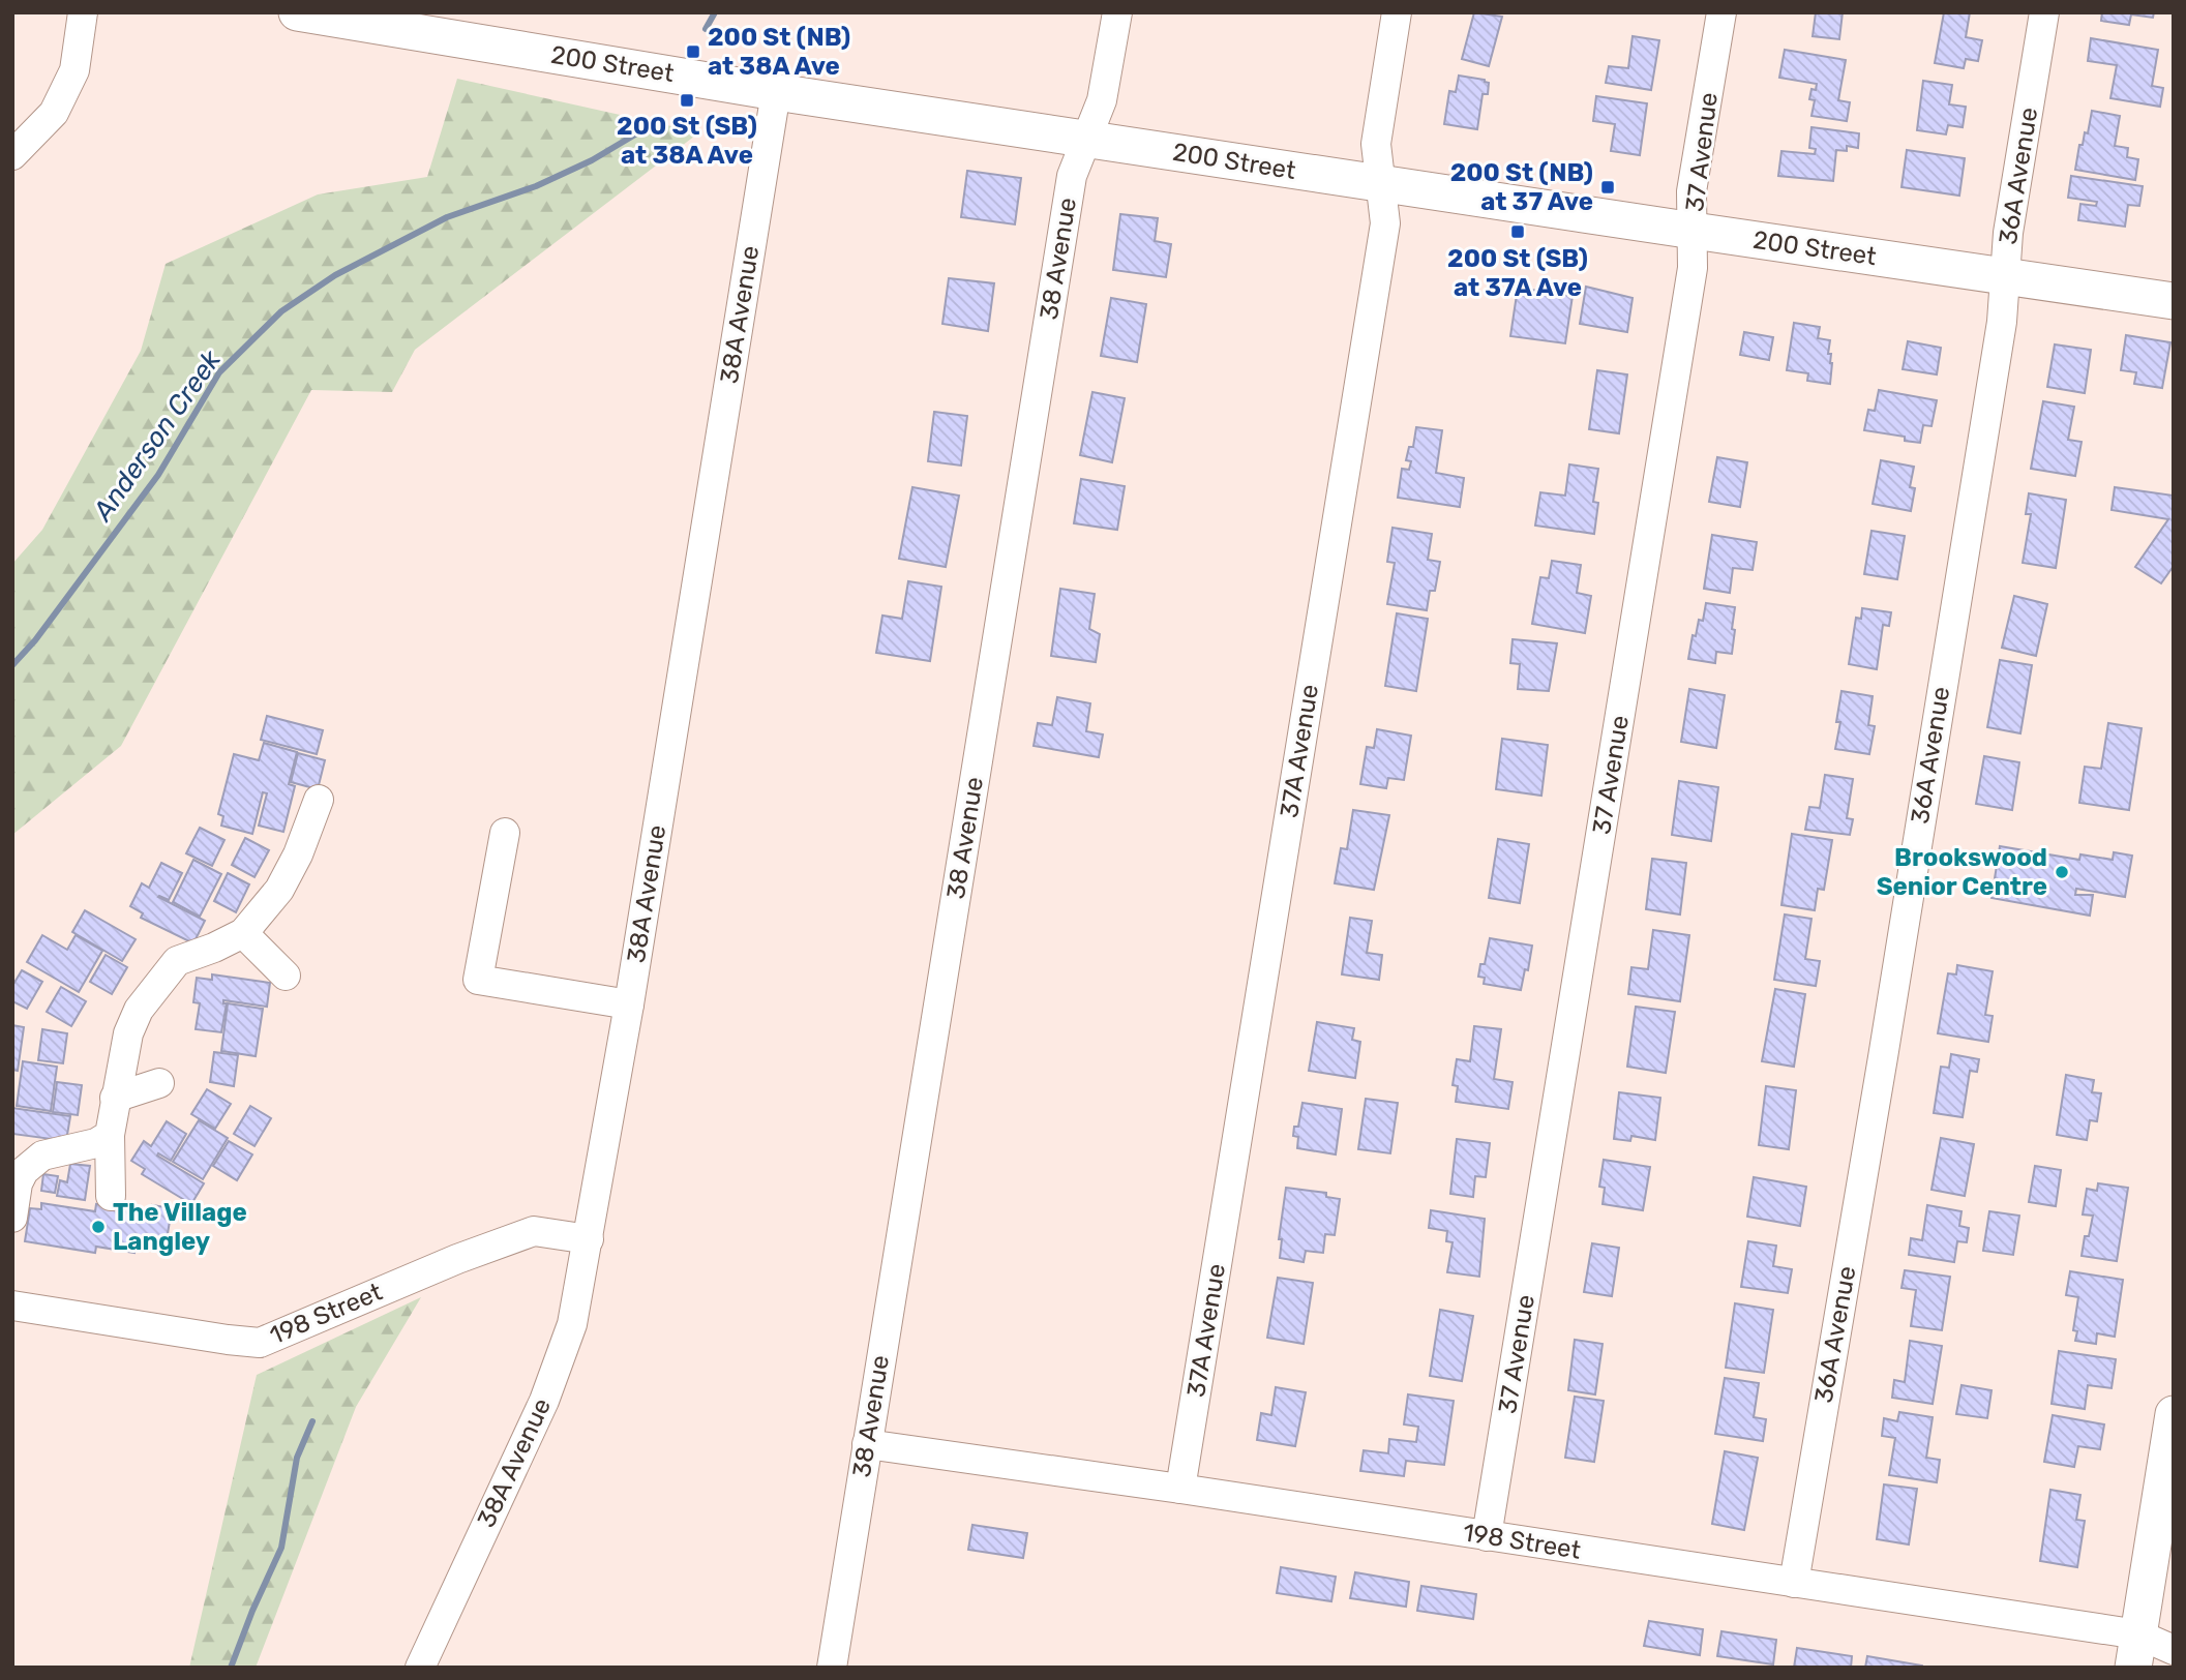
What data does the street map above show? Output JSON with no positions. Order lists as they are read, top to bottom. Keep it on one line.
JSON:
{"streets":{"main road":["200 Street"],"street":["37 Avenue","36A Avenue","38 Avenue","38A Avenue","37A Avenue","198 Street"]},"crossings":[["200 Street","37 Avenue"],["200 Street","36A Avenue"],["200 Street","38 Avenue"],["200 Street","38A Avenue"],["200 Street","37A Avenue"],["37 Avenue","198 Street"],["36A Avenue","198 Street"],["38 Avenue","198 Street"],["38A Avenue","198 Street"],["37A Avenue","198 Street"]],"water":["Anderson Creek"],"places":{"transit":["200 St (NB) at 38A Ave","200 St (SB) at 38A Ave","200 St (NB) at 37 Ave","200 St (SB) at 37A Ave"],"other":["Brookswood Senior Centre","The Village Langley"]}}
